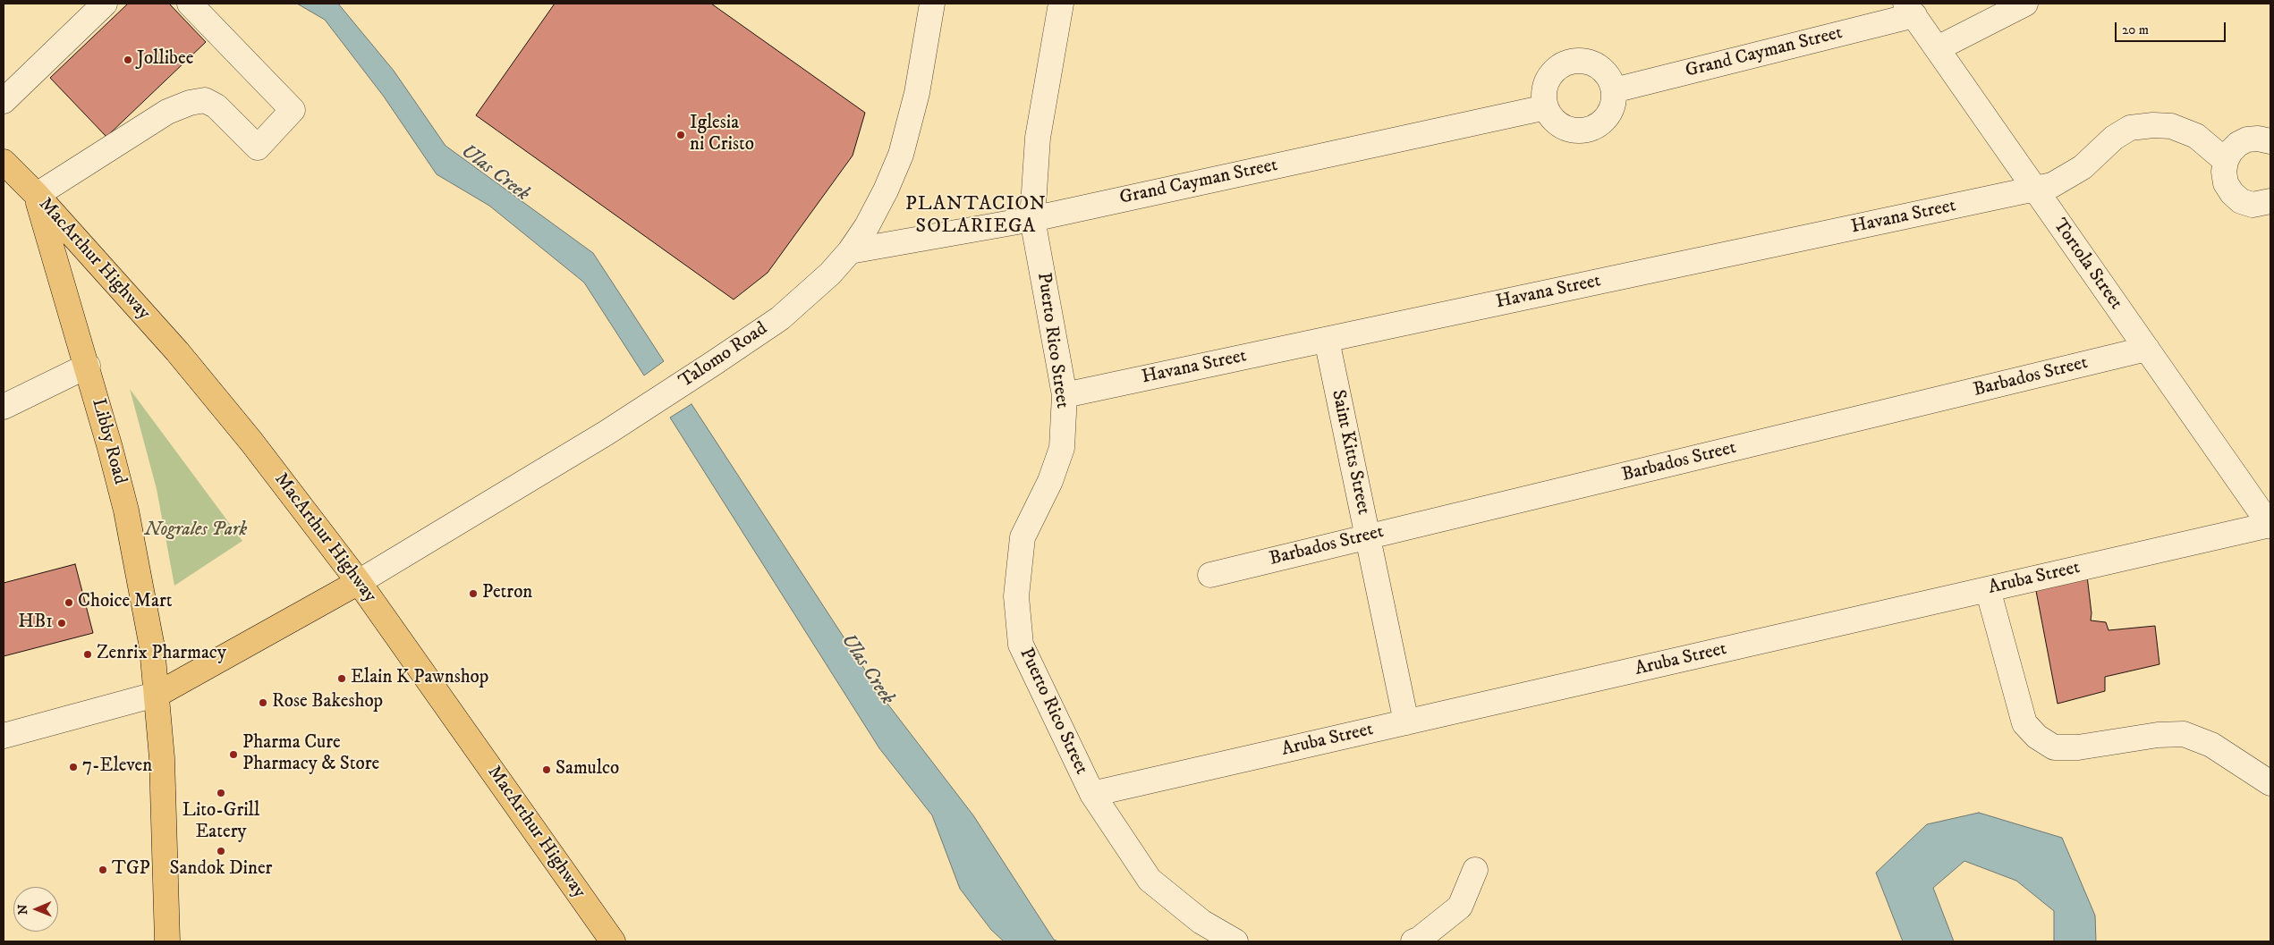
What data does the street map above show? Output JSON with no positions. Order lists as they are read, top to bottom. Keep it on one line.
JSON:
{"streets":{"highway":["MacArthur Highway","Libby Road"],"street":["Grand Cayman Street","Havana Street","Tortola Street","Puerto Rico Street","Talomo Road","Barbados Street","Saint Kitts Street","Aruba Street"]},"crossings":[["Grand Cayman Street","Tortola Street"],["Grand Cayman Street","Puerto Rico Street"],["Grand Cayman Street","Talomo Road"],["Havana Street","Tortola Street"],["Havana Street","Puerto Rico Street"],["Havana Street","Saint Kitts Street"],["MacArthur Highway","Talomo Road"],["MacArthur Highway","Libby Road"],["Tortola Street","Barbados Street"],["Tortola Street","Aruba Street"],["Puerto Rico Street","Aruba Street"],["Barbados Street","Saint Kitts Street"],["Saint Kitts Street","Aruba Street"]],"districts":["PLANTACION SOLARIEGA"],"water":["Ulas Creek"],"parks":["Nograles Park"],"places":["Jollibee","Iglesia ni Cristo","Petron","Choice Mart","HB1","Zenrix Pharmacy","Elain K Pawnshop","Rose Bakeshop","Pharma Cure Pharmacy & Store","7-Eleven","Samulco","Lito-Grill Eatery","Sandok Diner","TGP"],"scale_bar":"20 m","north":"left"}
